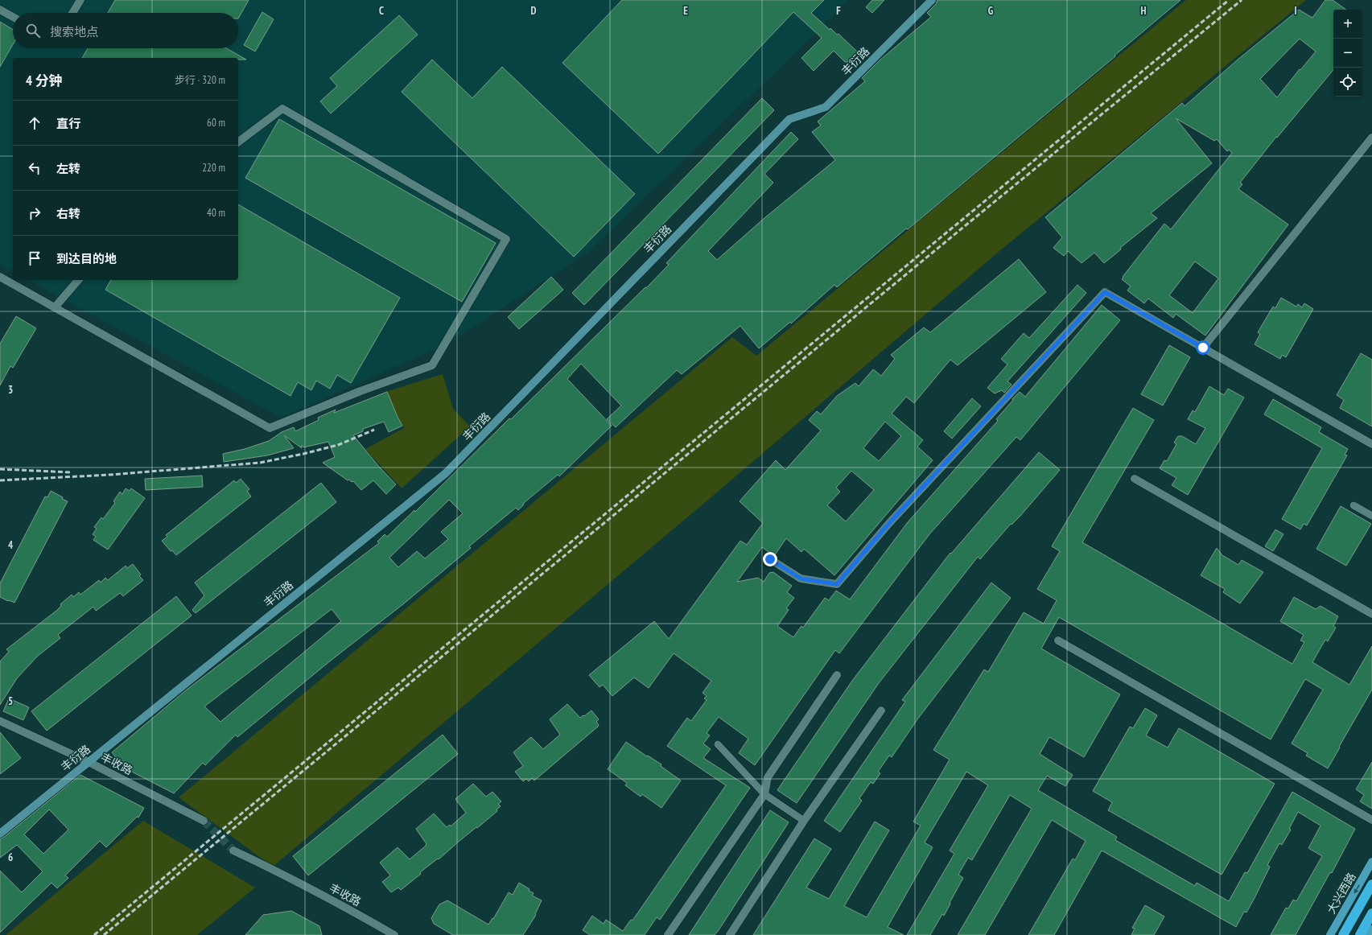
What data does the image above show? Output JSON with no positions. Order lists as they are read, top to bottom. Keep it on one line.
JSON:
{"streets":{"main road":["大兴西路"],"street":["丰衍路","丰收路"]},"crossings":[["丰衍路","丰收路"]],"one_way":["大兴西路"],"page":{"map_buttons":["+","−"],"search":"搜索地点","heading":["4 分钟","步行 · 320 m"],"list":[["直行","60 m"],["左转","220 m"],["右转","40 m"],"到达目的地"]},"grid":{"columns":["C","D","E","F","G","H","I"],"rows":["3","4","5","6"]}}
